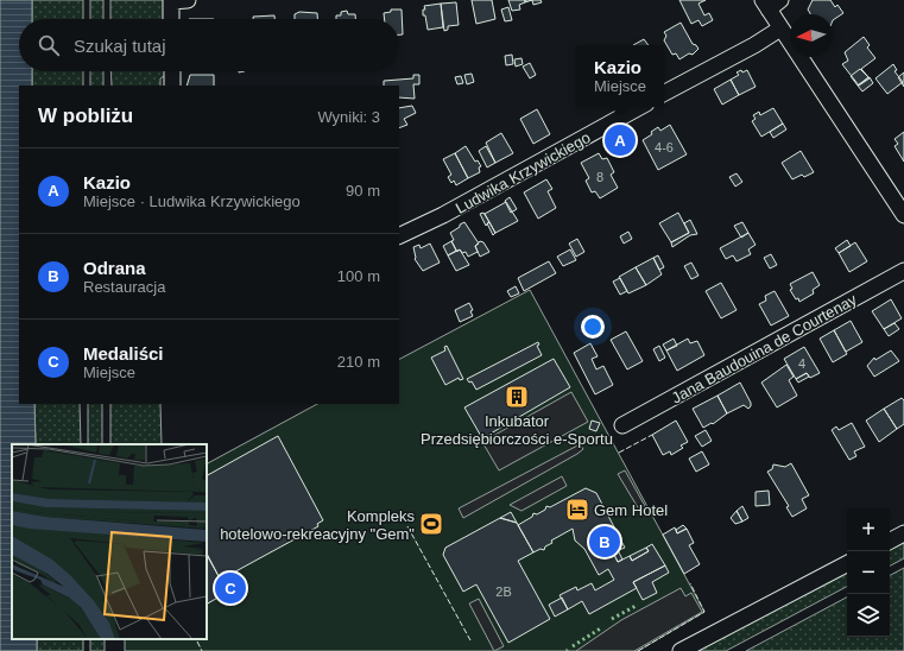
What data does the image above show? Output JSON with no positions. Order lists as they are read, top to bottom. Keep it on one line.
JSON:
{"streets":{"street":["Ludwika Krzywickiego","Jana Baudouina de Courtenay"]},"places":{"building":["Inkubator Przedsiębiorczości e-Sportu"],"hotel":["Gem Hotel"],"sports":["Kompleks hotelowo-rekreacyjny \"Gem\""]},"house_numbers":["4-6","8","4","2B"],"north":"left","page":{"search":"Szukaj tutaj","popup":["Kazio","Miejsce"],"heading":["W pobliżu","Wyniki: 3"],"pins":["A","B","C"],"list":[{"mark":"A","name":"Kazio","note":"Miejsce · Ludwika Krzywickiego","value":"90 m"},{"mark":"B","name":"Odrana","note":"Restauracja","value":"100 m"},{"mark":"C","name":"Medaliści","note":"Miejsce","value":"210 m"}],"map_buttons":["+","−"]}}
